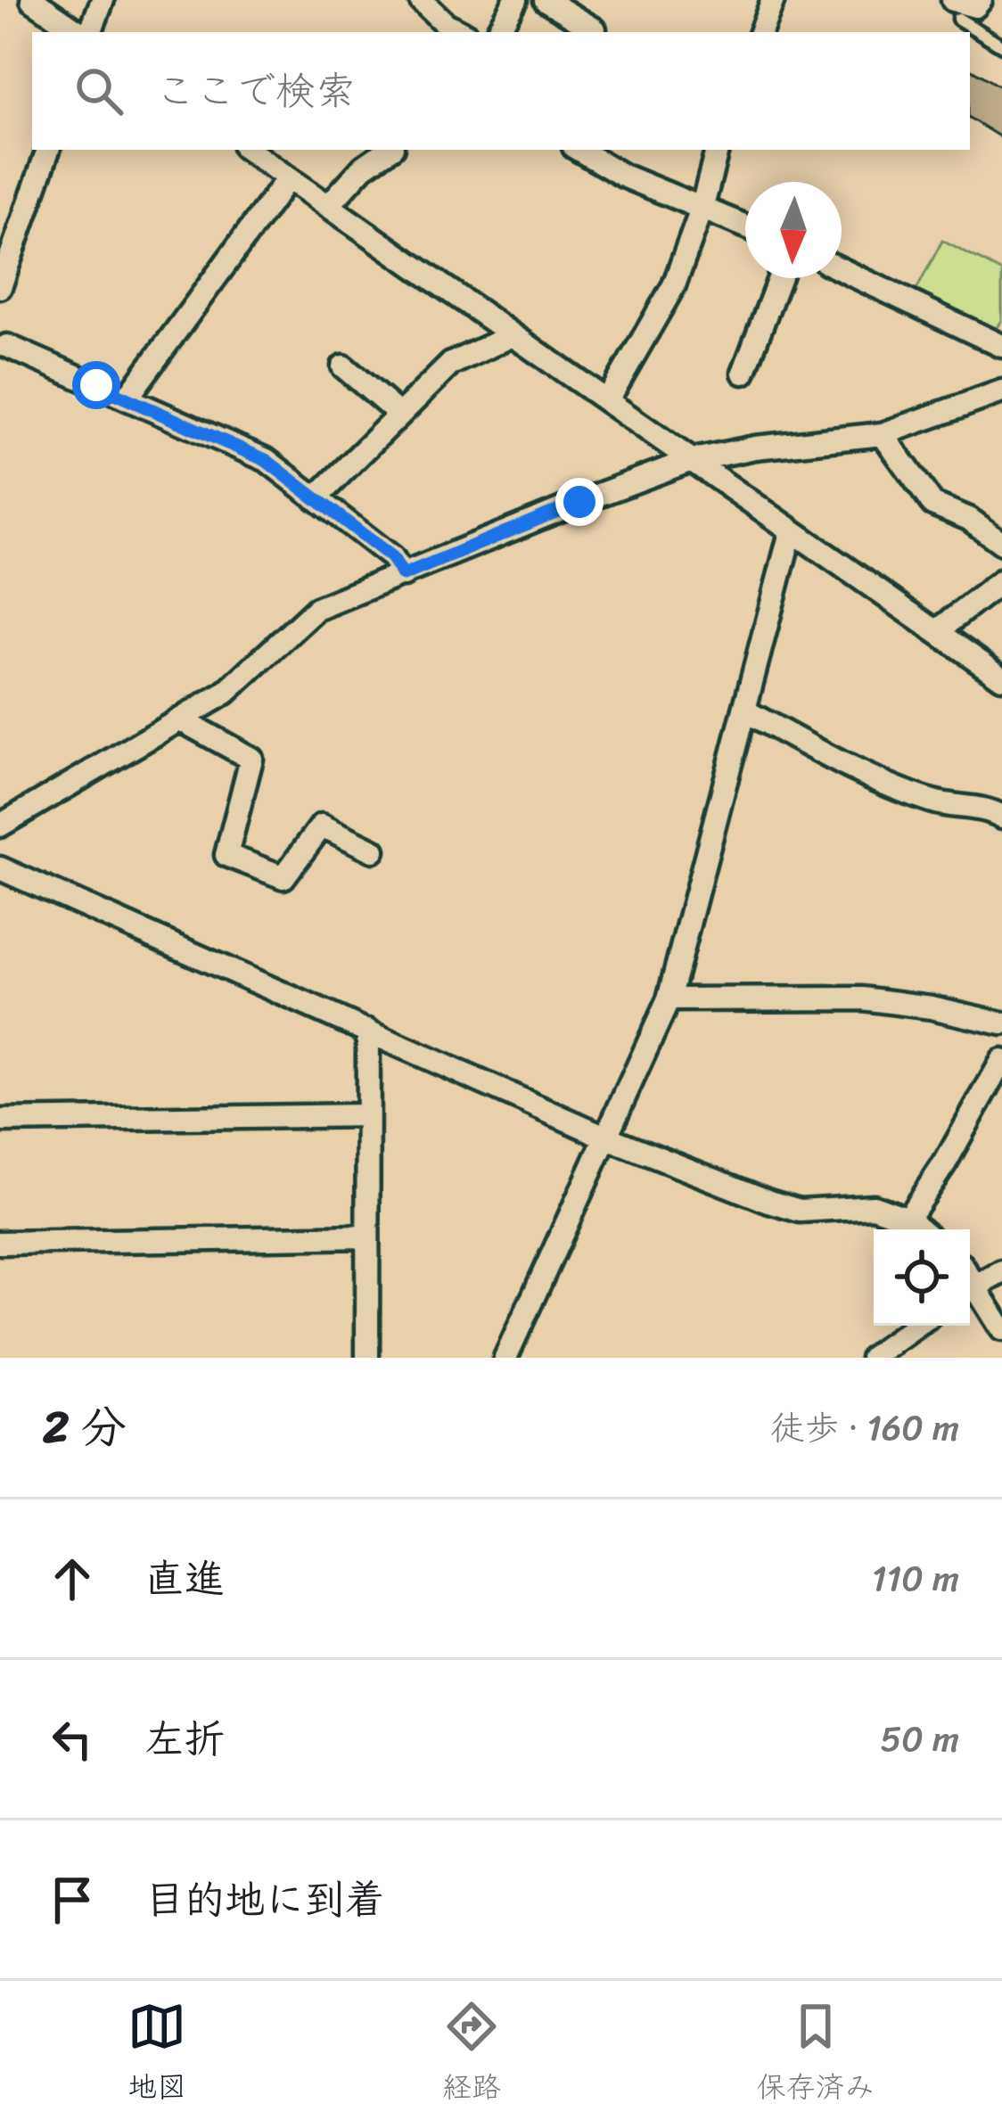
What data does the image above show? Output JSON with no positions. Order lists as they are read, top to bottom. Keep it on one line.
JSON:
{"north":"bottom","page":{"search":"ここで検索","heading":["2 分","徒歩 · 160 m"],"list":[["直進","110 m"],["左折","50 m"],"目的地に到着"],"nav":["地図","経路","保存済み"]}}
